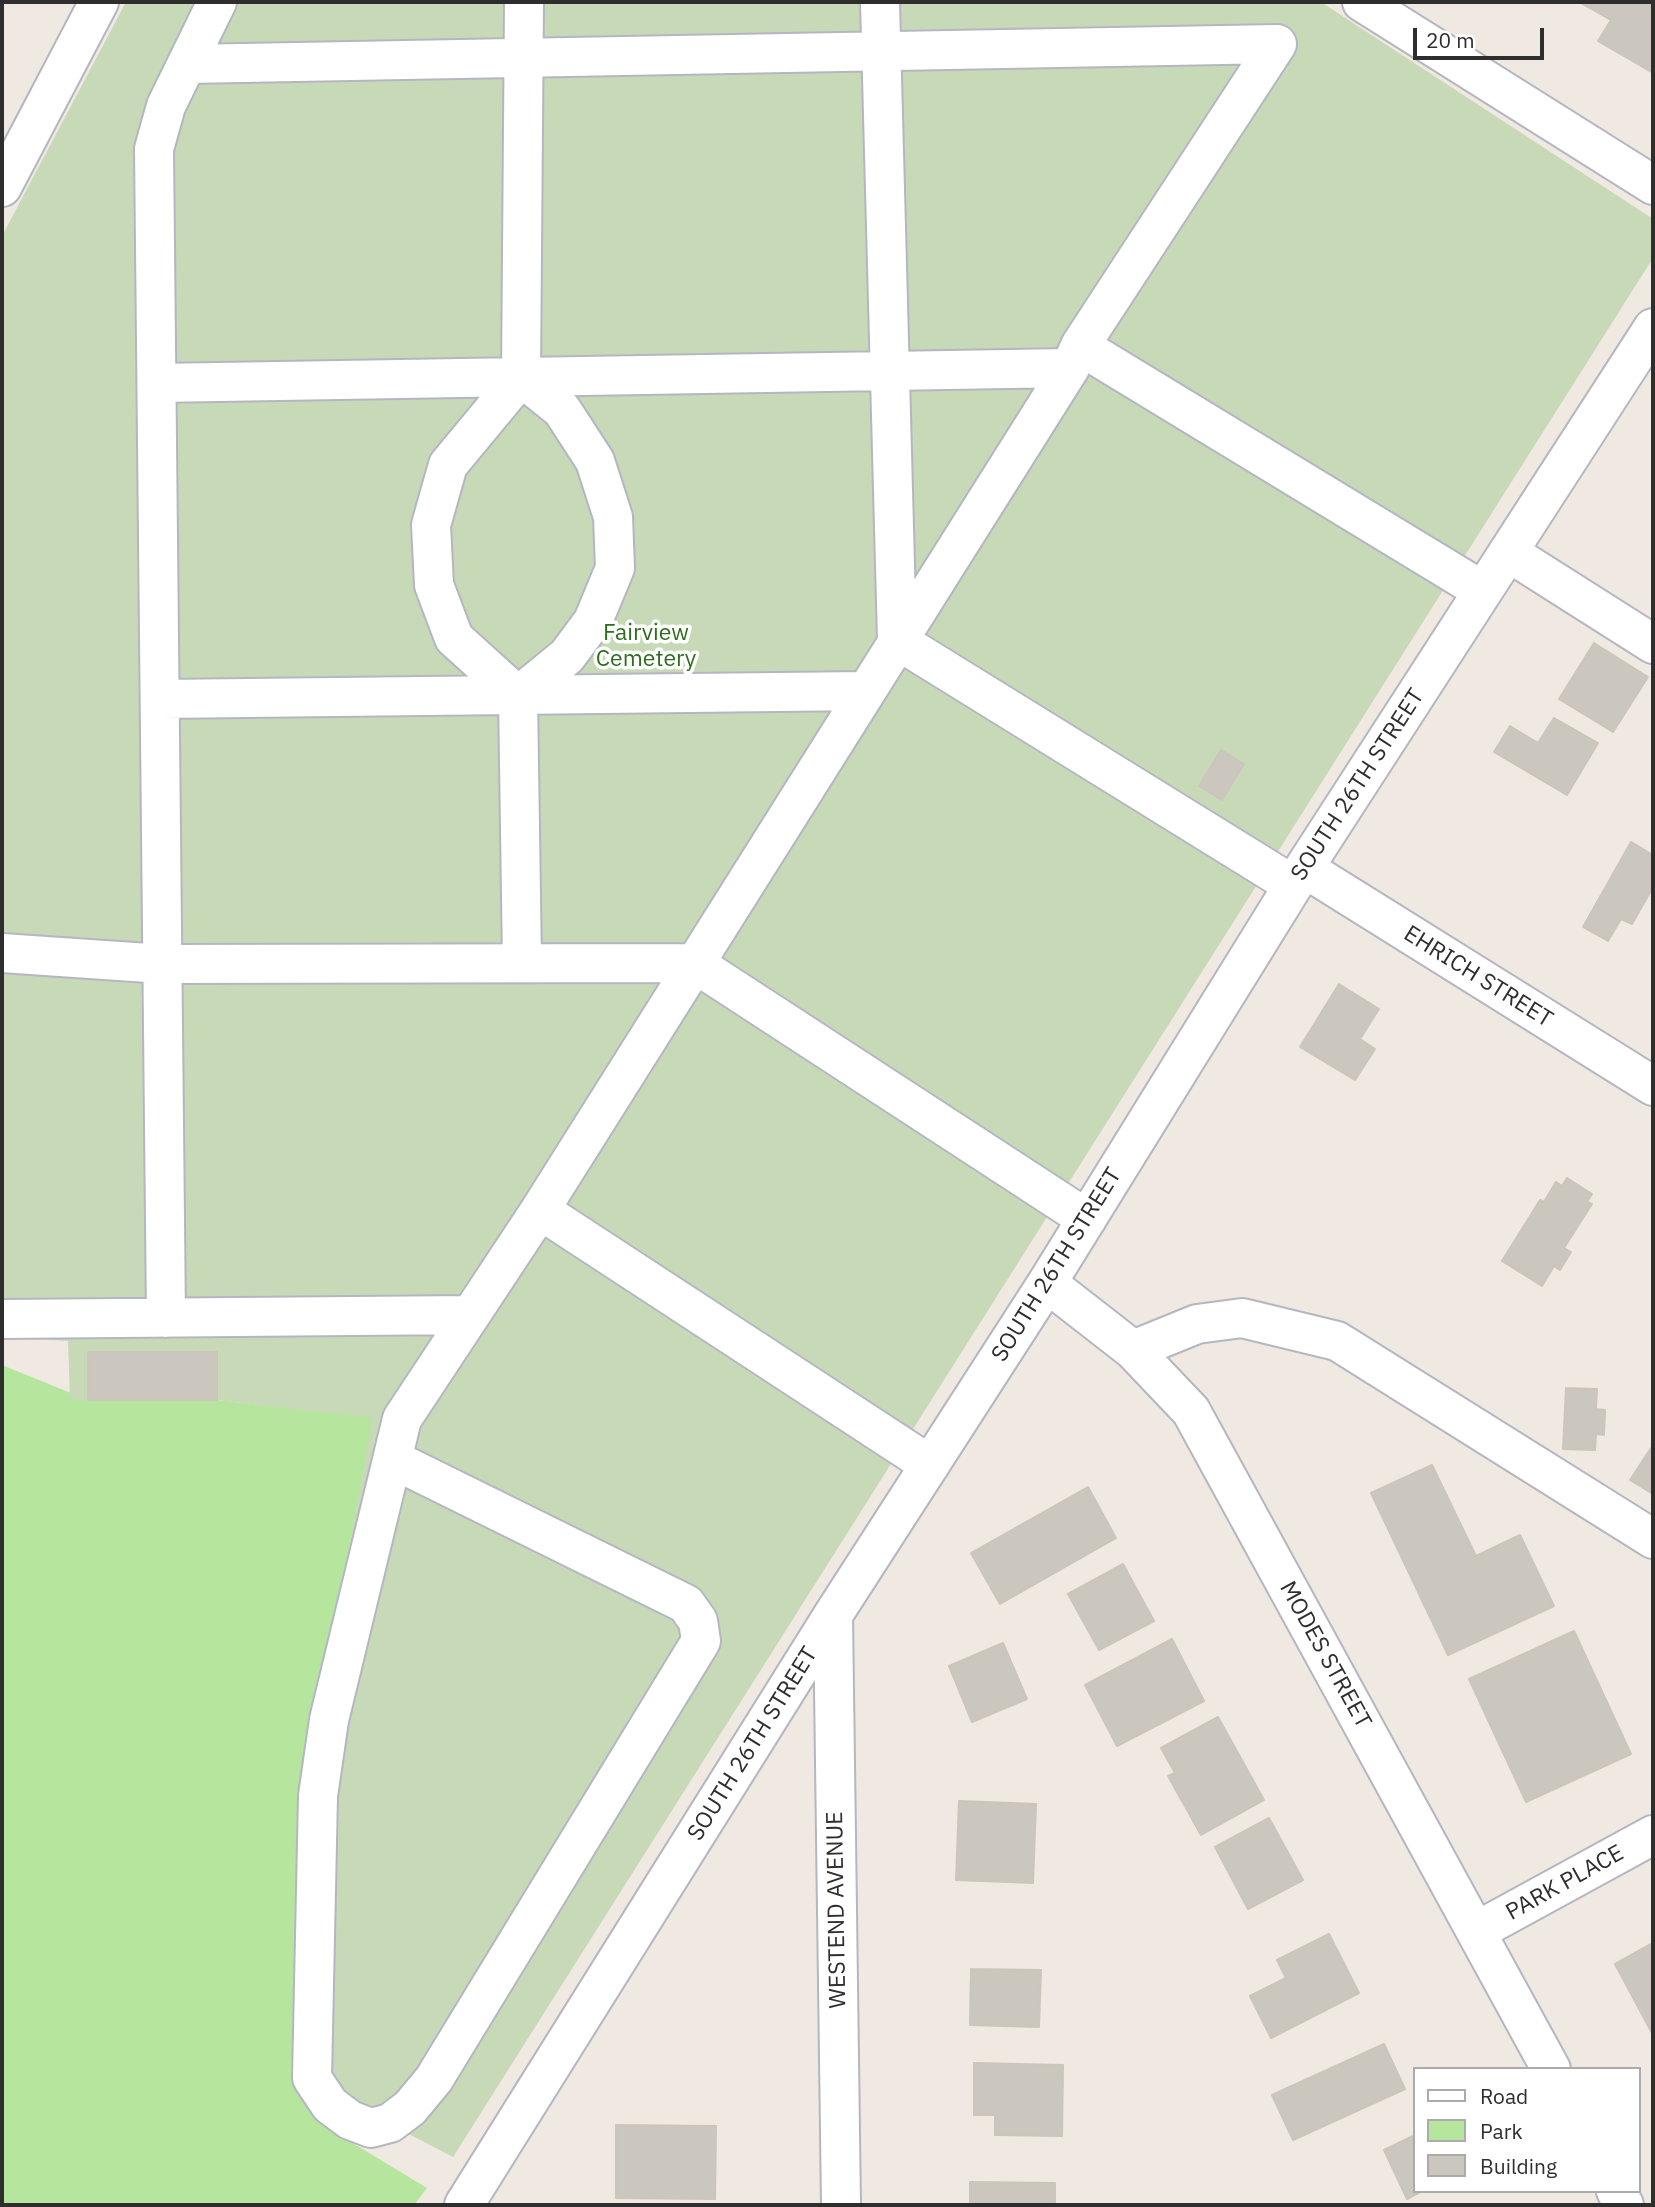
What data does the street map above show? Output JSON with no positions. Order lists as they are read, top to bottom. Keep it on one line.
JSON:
{"streets":{"street":["SOUTH 26TH STREET","EHRICH STREET","MODES STREET","PARK PLACE","WESTEND AVENUE"]},"crossings":[["SOUTH 26TH STREET","EHRICH STREET"],["SOUTH 26TH STREET","MODES STREET"],["SOUTH 26TH STREET","WESTEND AVENUE"],["MODES STREET","PARK PLACE"]],"parks":["Fairview Cemetery"],"legend":["Road","Park","Building"],"scale_bar":"20 m"}
